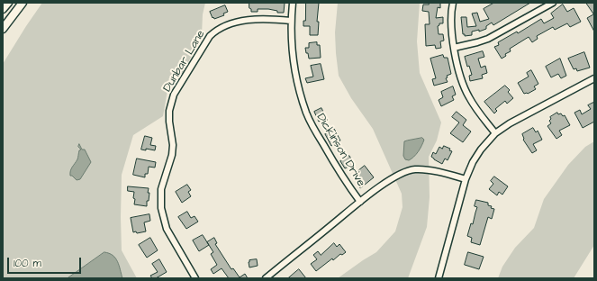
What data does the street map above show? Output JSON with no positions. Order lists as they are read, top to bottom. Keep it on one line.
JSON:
{"streets":{"street":["Dunbar Lane","Dickinson Drive"]},"crossings":[["Dunbar Lane","Dickinson Drive"]],"scale_bar":"100 m"}
